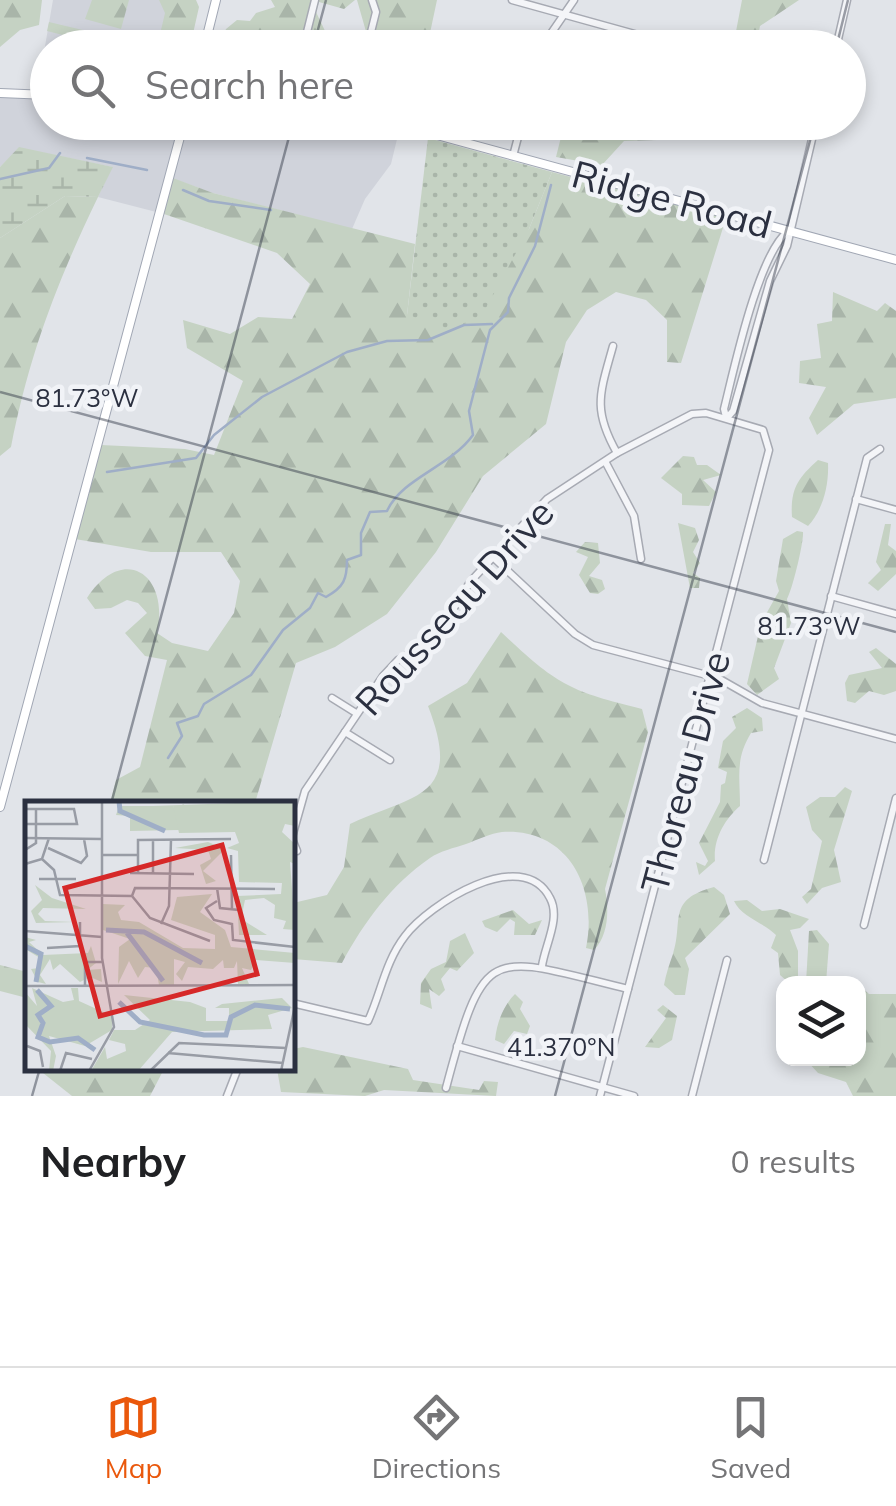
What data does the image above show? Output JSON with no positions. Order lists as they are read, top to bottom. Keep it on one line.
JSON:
{"streets":{"main road":["Ridge Road"],"street":["Rousseau Drive","Thoreau Drive"]},"crossings":[["Rousseau Drive","Thoreau Drive"]],"page":{"search":"Search here","heading":["Nearby","0 results"],"nav":["Map","Directions","Saved"]},"coordinates":["81.73°W","41.370°N"]}
